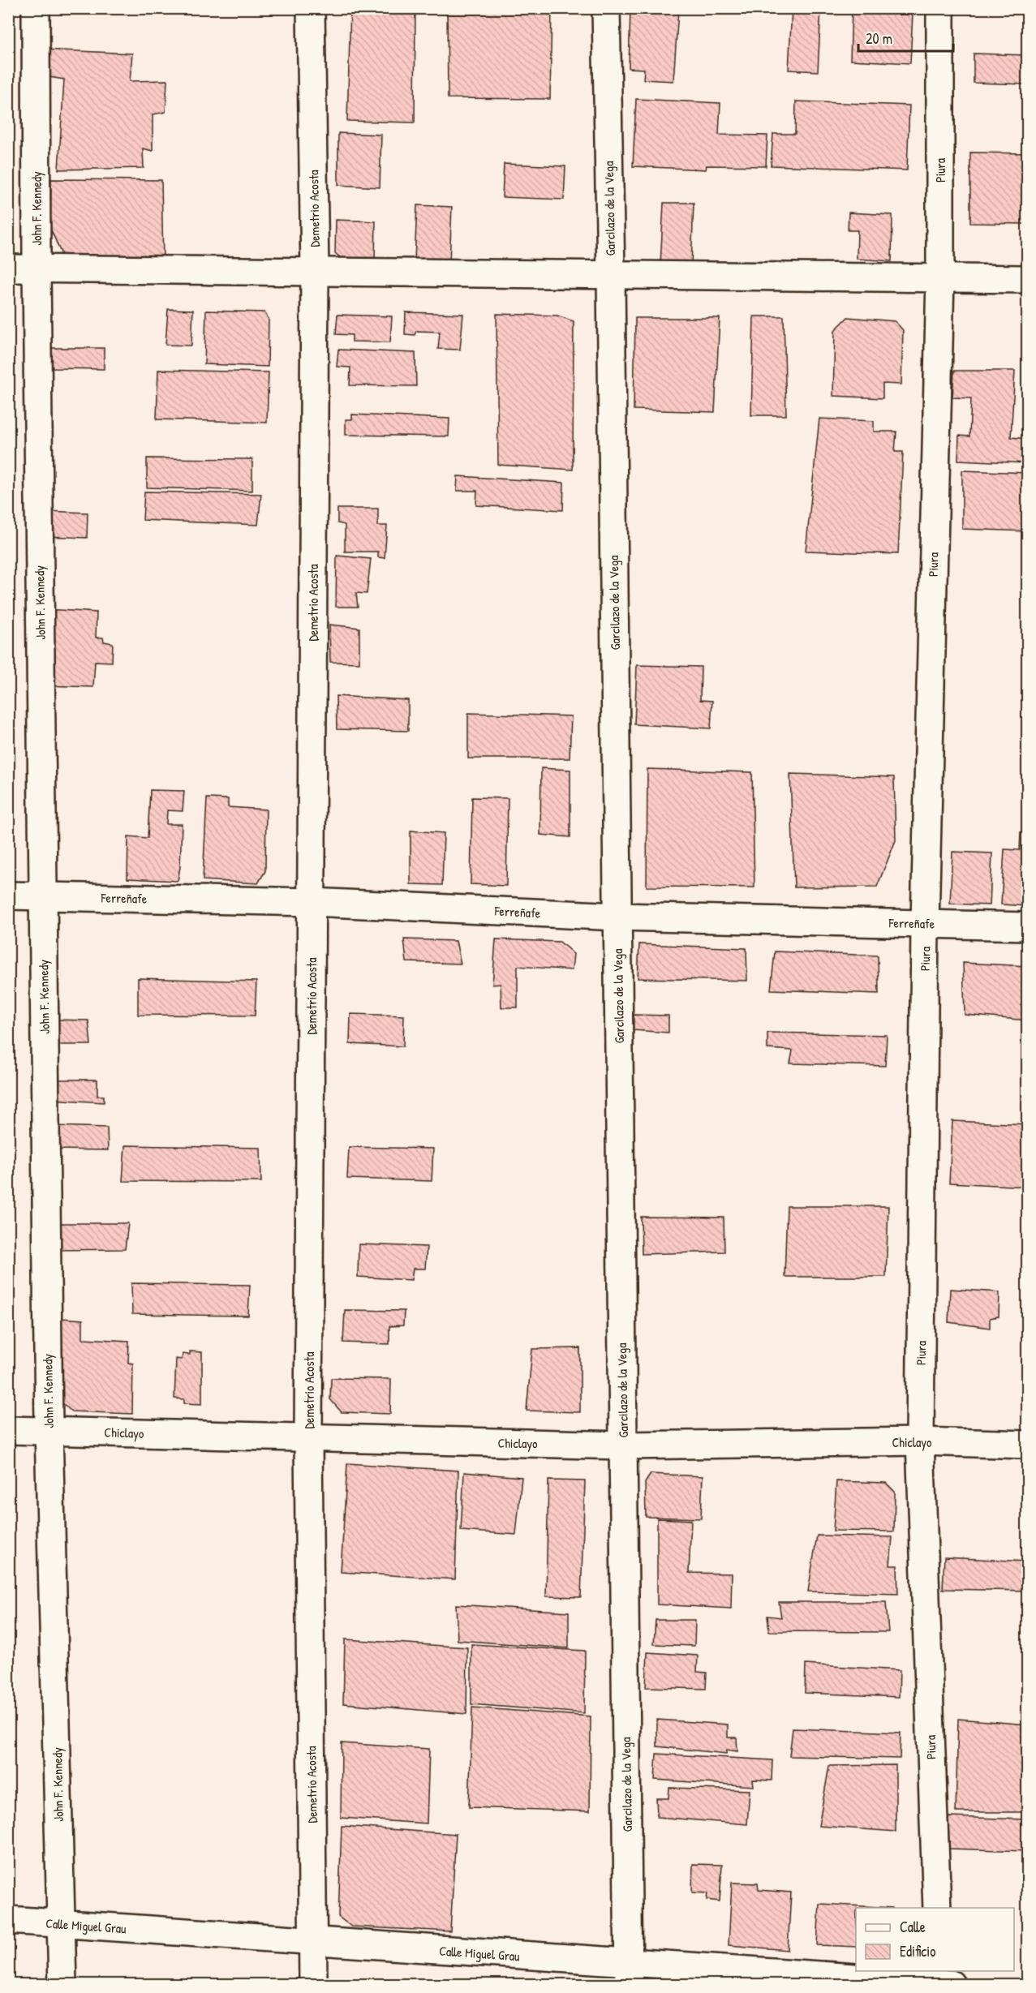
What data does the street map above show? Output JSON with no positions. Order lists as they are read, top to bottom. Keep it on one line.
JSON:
{"streets":{"street":["Piura","John F. Kennedy","Demetrio Acosta","Garcilazo de la Vega","Ferreñafe","Chiclayo","Calle Miguel Grau"]},"crossings":[["Piura","Ferreñafe"],["Piura","Chiclayo"],["John F. Kennedy","Ferreñafe"],["John F. Kennedy","Chiclayo"],["John F. Kennedy","Calle Miguel Grau"],["Demetrio Acosta","Ferreñafe"],["Demetrio Acosta","Chiclayo"],["Demetrio Acosta","Calle Miguel Grau"],["Garcilazo de la Vega","Ferreñafe"],["Garcilazo de la Vega","Chiclayo"],["Garcilazo de la Vega","Calle Miguel Grau"]],"legend":["Calle","Edificio"],"scale_bar":"20 m"}
